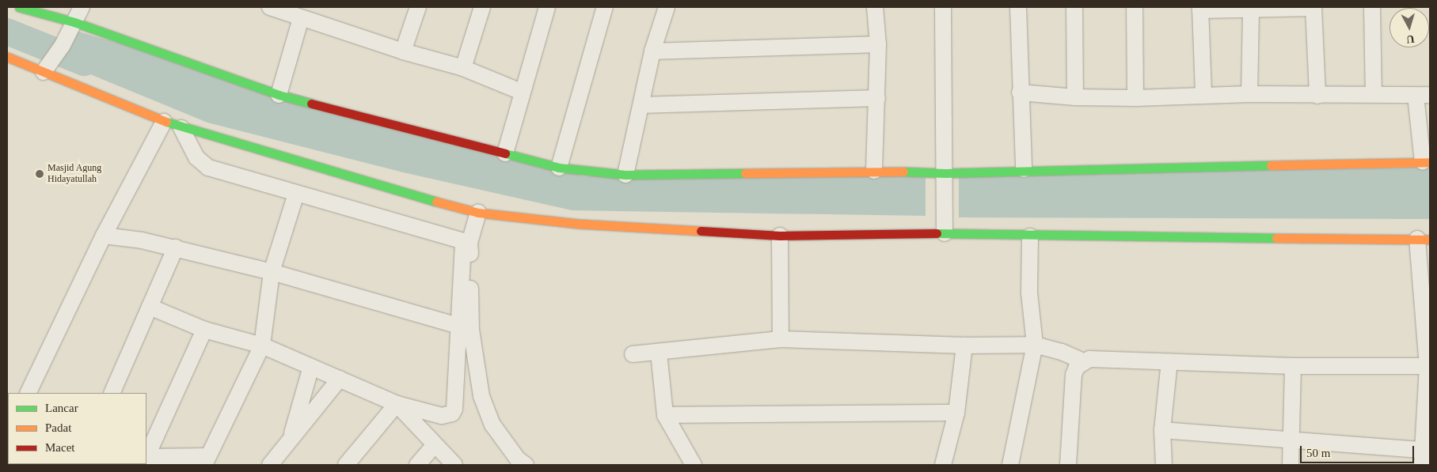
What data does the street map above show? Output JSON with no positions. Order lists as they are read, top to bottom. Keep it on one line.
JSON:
{"places":["Masjid Agung Hidayatullah"],"legend":["Lancar","Padat","Macet"],"scale_bar":"50 m","north":"bottom"}
